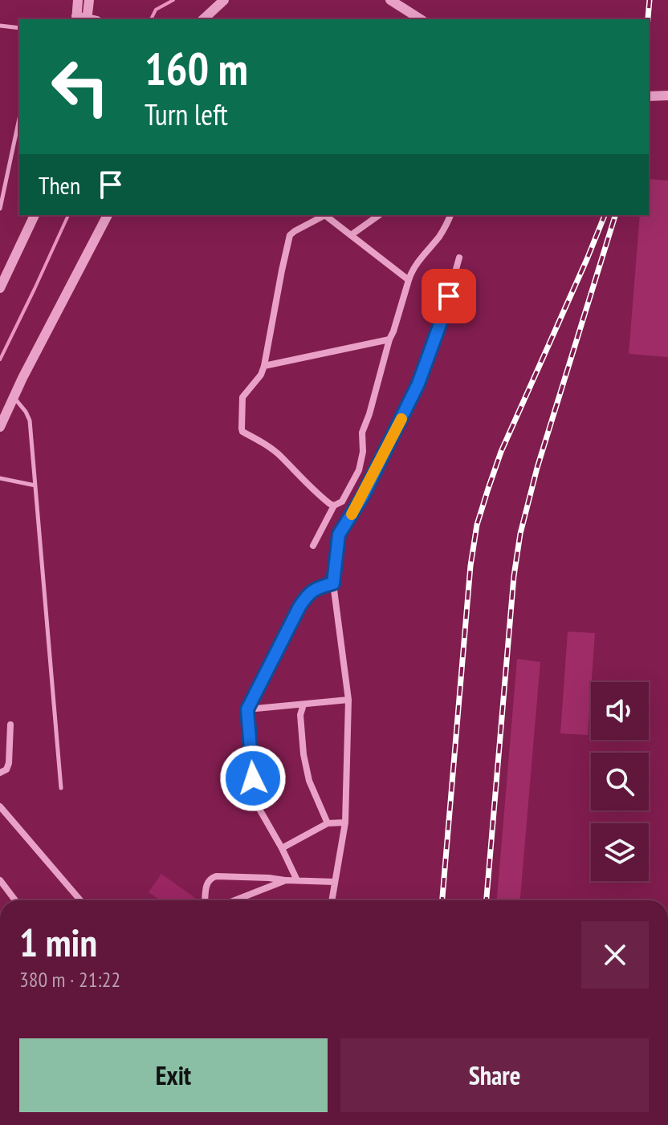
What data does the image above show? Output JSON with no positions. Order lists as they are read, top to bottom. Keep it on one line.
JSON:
{"page":{"turn":["160 m","Turn left"],"then":"Then","heading":["1 min","380 m · 21:22"],"buttons":["Exit","Share"]}}
